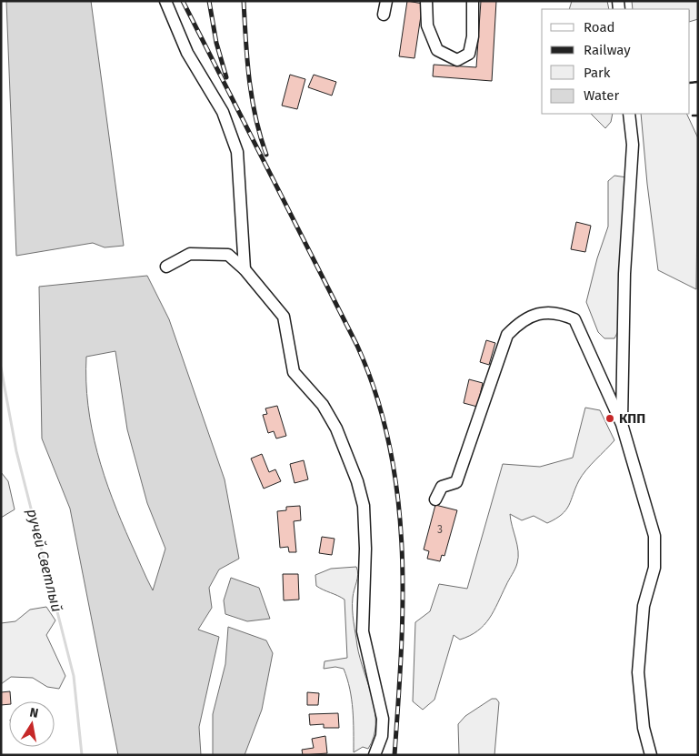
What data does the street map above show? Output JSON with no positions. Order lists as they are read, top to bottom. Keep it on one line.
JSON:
{"water":["ручей Светлый"],"places":["КПП"],"house_numbers":["3"],"legend":["Road","Railway","Park","Water"],"north":"top"}
